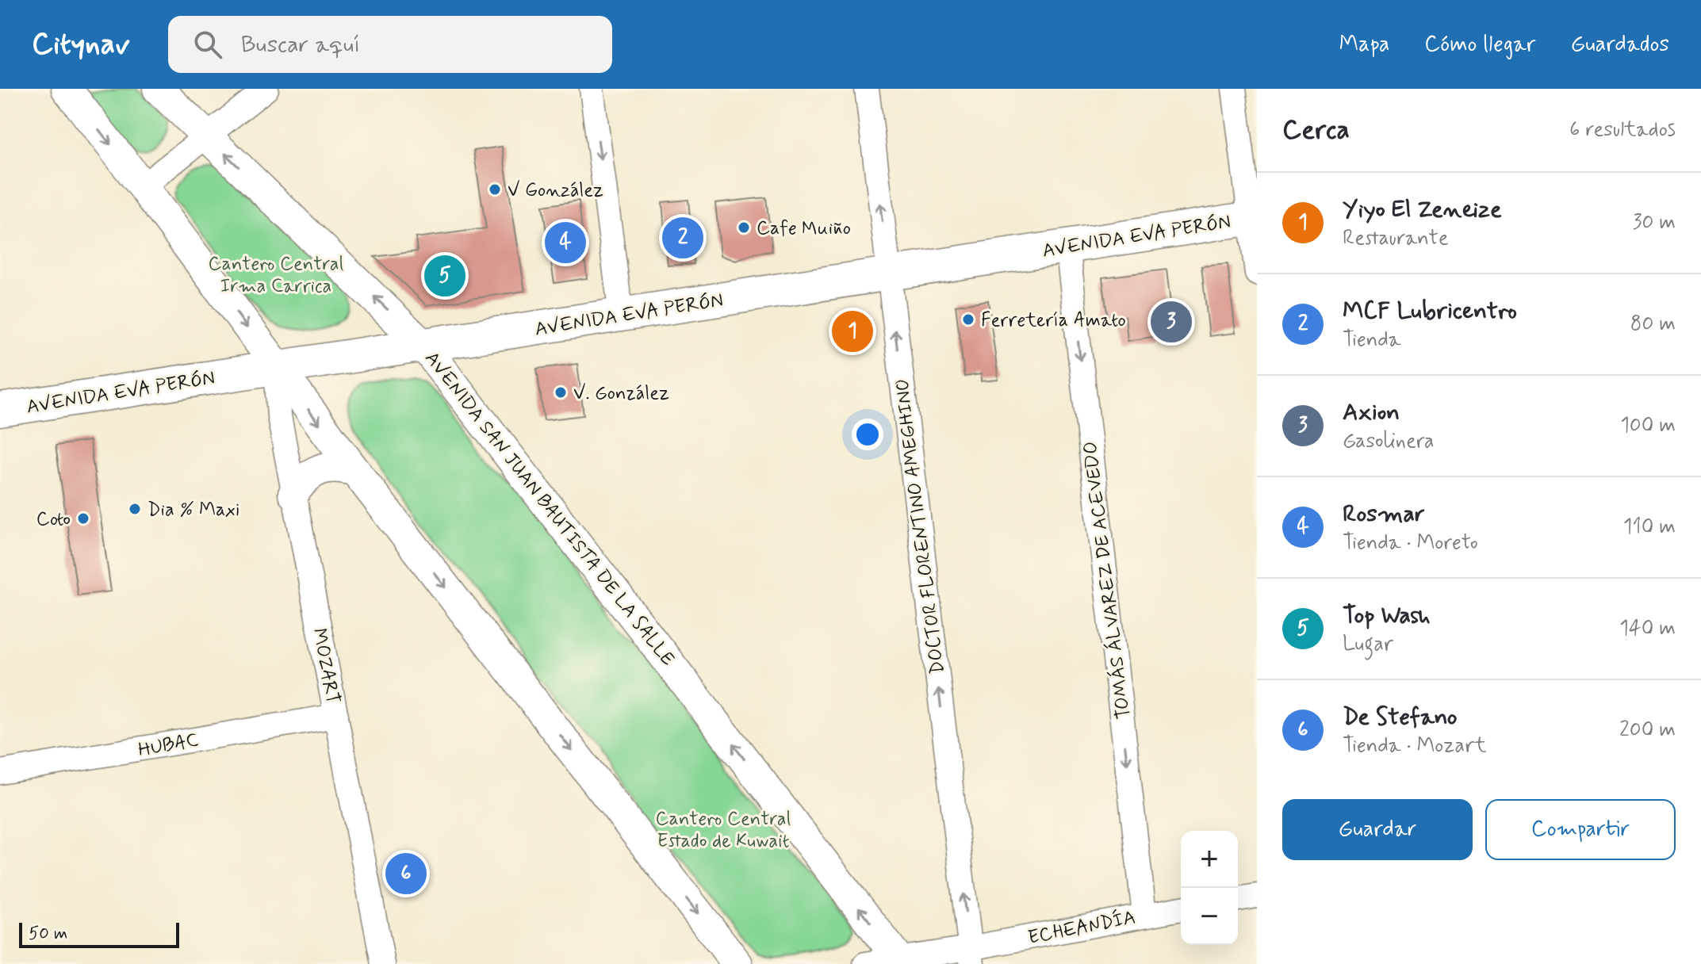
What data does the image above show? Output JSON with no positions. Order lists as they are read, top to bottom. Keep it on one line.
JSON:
{"streets":{"main road":["AVENIDA EVA PERÓN"],"street":["AVENIDA SAN JUAN BAUTISTA DE LA SALLE","DOCTOR FLORENTINO AMEGHINO","TOMÁS ÁLVAREZ DE ACEVEDO","MOZART","HUBAC","ECHEANDÍA"]},"crossings":[["AVENIDA EVA PERÓN","AVENIDA SAN JUAN BAUTISTA DE LA SALLE"],["AVENIDA EVA PERÓN","DOCTOR FLORENTINO AMEGHINO"],["AVENIDA EVA PERÓN","TOMÁS ÁLVAREZ DE ACEVEDO"],["AVENIDA EVA PERÓN","MOZART"],["AVENIDA SAN JUAN BAUTISTA DE LA SALLE","ECHEANDÍA"],["DOCTOR FLORENTINO AMEGHINO","ECHEANDÍA"],["TOMÁS ÁLVAREZ DE ACEVEDO","ECHEANDÍA"],["MOZART","HUBAC"]],"one_way":["DOCTOR FLORENTINO AMEGHINO","TOMÁS ÁLVAREZ DE ACEVEDO"],"parks":["Cantero Central Irma Carrica","Cantero Central Estado de Kuwait"],"places":["V González","Cafe Muiño","Ferretería Amato","V. González","Dia % Maxi","Coto"],"scale_bar":"50 m","page":{"header":"Citynav","search":"Buscar aquí","nav":["Mapa","Cómo llegar","Guardados"],"heading":["Cerca","6 resultados"],"list":[{"mark":"1","name":"Yiyo El Zeneize","note":"Restaurante","value":"30 m"},{"mark":"2","name":"MCF Lubricentro","note":"Tienda","value":"80 m"},{"mark":"3","name":"Axion","note":"Gasolinera","value":"100 m"},{"mark":"4","name":"Rosmar","note":"Tienda · Moreto","value":"110 m"},{"mark":"5","name":"Top Wash","note":"Lugar","value":"140 m"},{"mark":"6","name":"De Stefano","note":"Tienda · Mozart","value":"200 m"}],"pins":["2","4","5","3","1","6"],"buttons":["Guardar","Compartir"],"map_buttons":["+","−"],"scale":"50 m"}}
